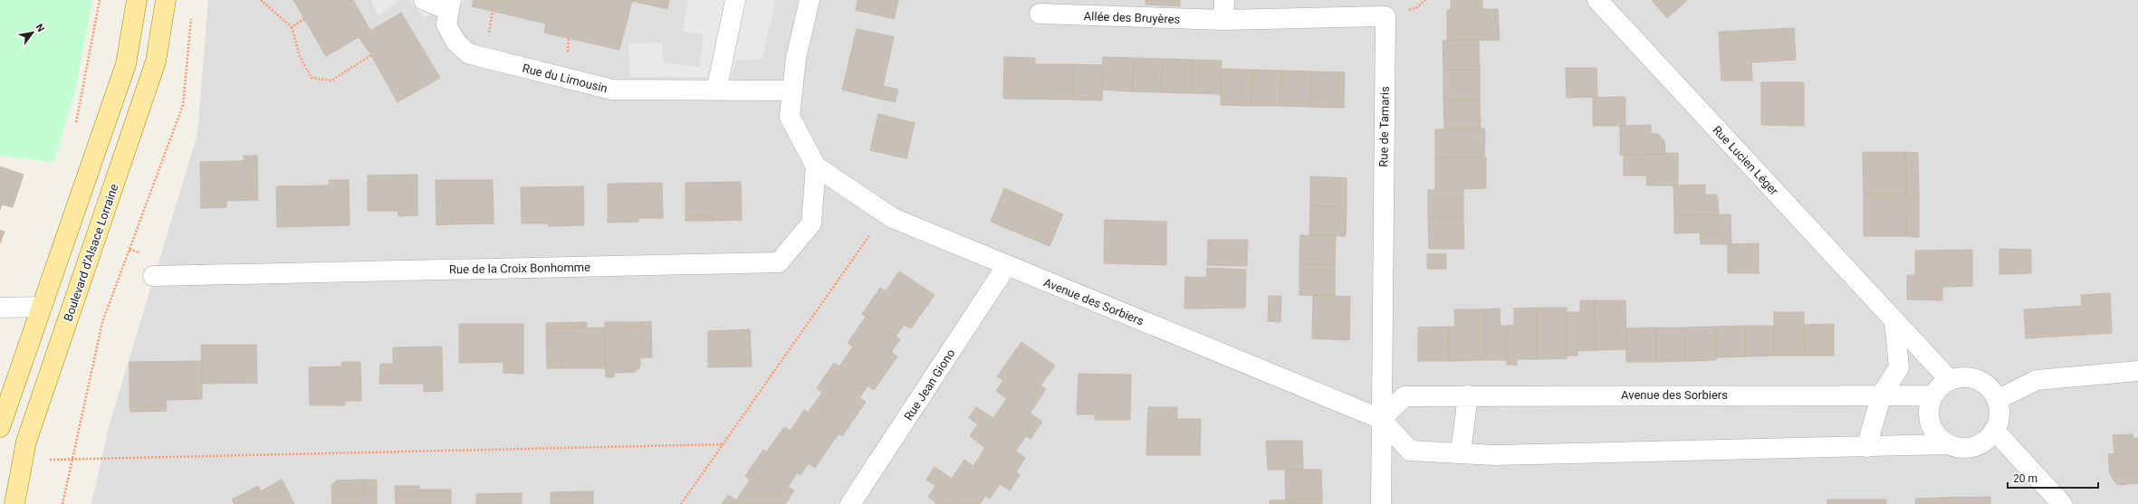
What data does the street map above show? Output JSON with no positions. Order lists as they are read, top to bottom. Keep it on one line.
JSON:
{"streets":{"main road":["Boulevard d'Alsace Lorraine"],"street":["Allée des Bruyères","Rue du Limousin","Rue de Tamaris","Rue Lucien Léger","Rue de la Croix Bonhomme","Avenue des Sorbiers","Rue Jean Giono"]},"crossings":[["Allée des Bruyères","Rue de Tamaris"],["Rue de Tamaris","Avenue des Sorbiers"],["Rue Lucien Léger","Avenue des Sorbiers"],["Rue de la Croix Bonhomme","Avenue des Sorbiers"],["Avenue des Sorbiers","Rue Jean Giono"]],"scale_bar":"20 m","north":"top right"}
